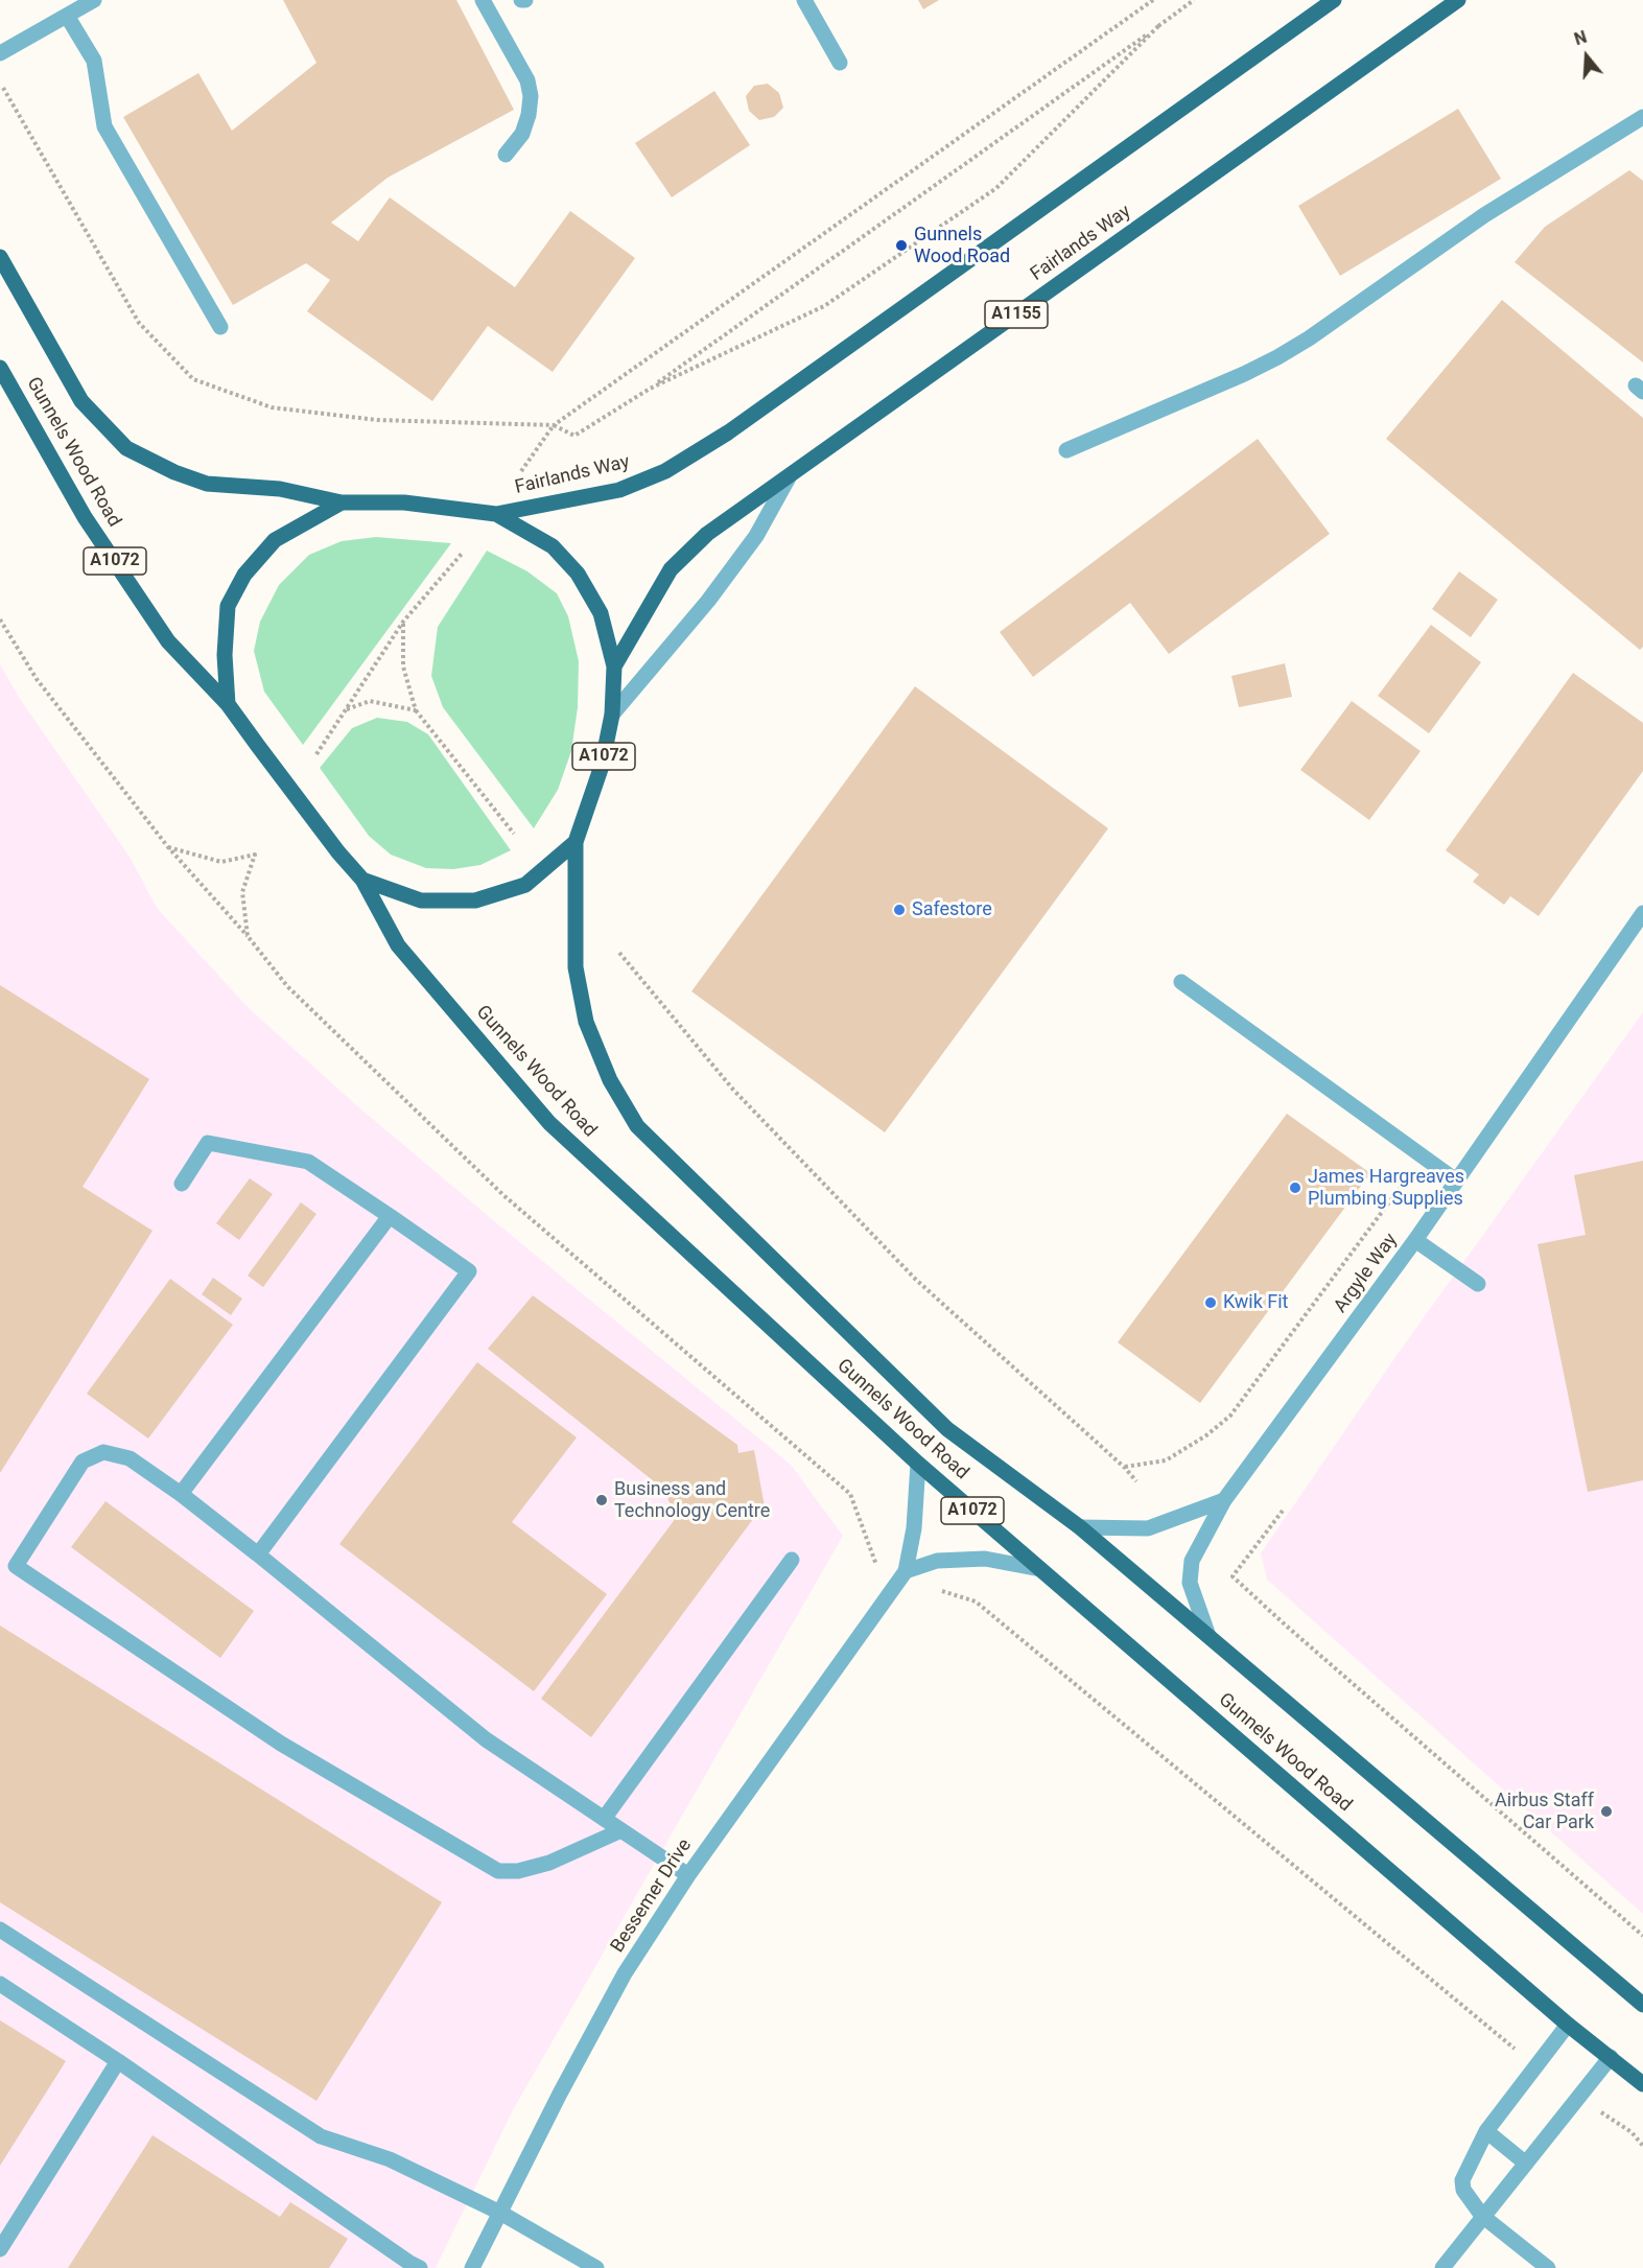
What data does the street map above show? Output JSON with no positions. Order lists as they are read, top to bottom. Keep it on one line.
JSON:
{"streets":{"main road":["Fairlands Way","A1155","Gunnels Wood Road","A1072"],"street":["Argyle Way","Bessemer Drive"]},"crossings":[["Fairlands Way","Gunnels Wood Road"],["Gunnels Wood Road","Argyle Way"],["Gunnels Wood Road","Bessemer Drive"]],"places":["Gunnels Wood Road","Safestore","James Hargreaves Plumbing Supplies","Kwik Fit","Business and Technology Centre","Airbus Staff Car Park"],"north":"top"}
